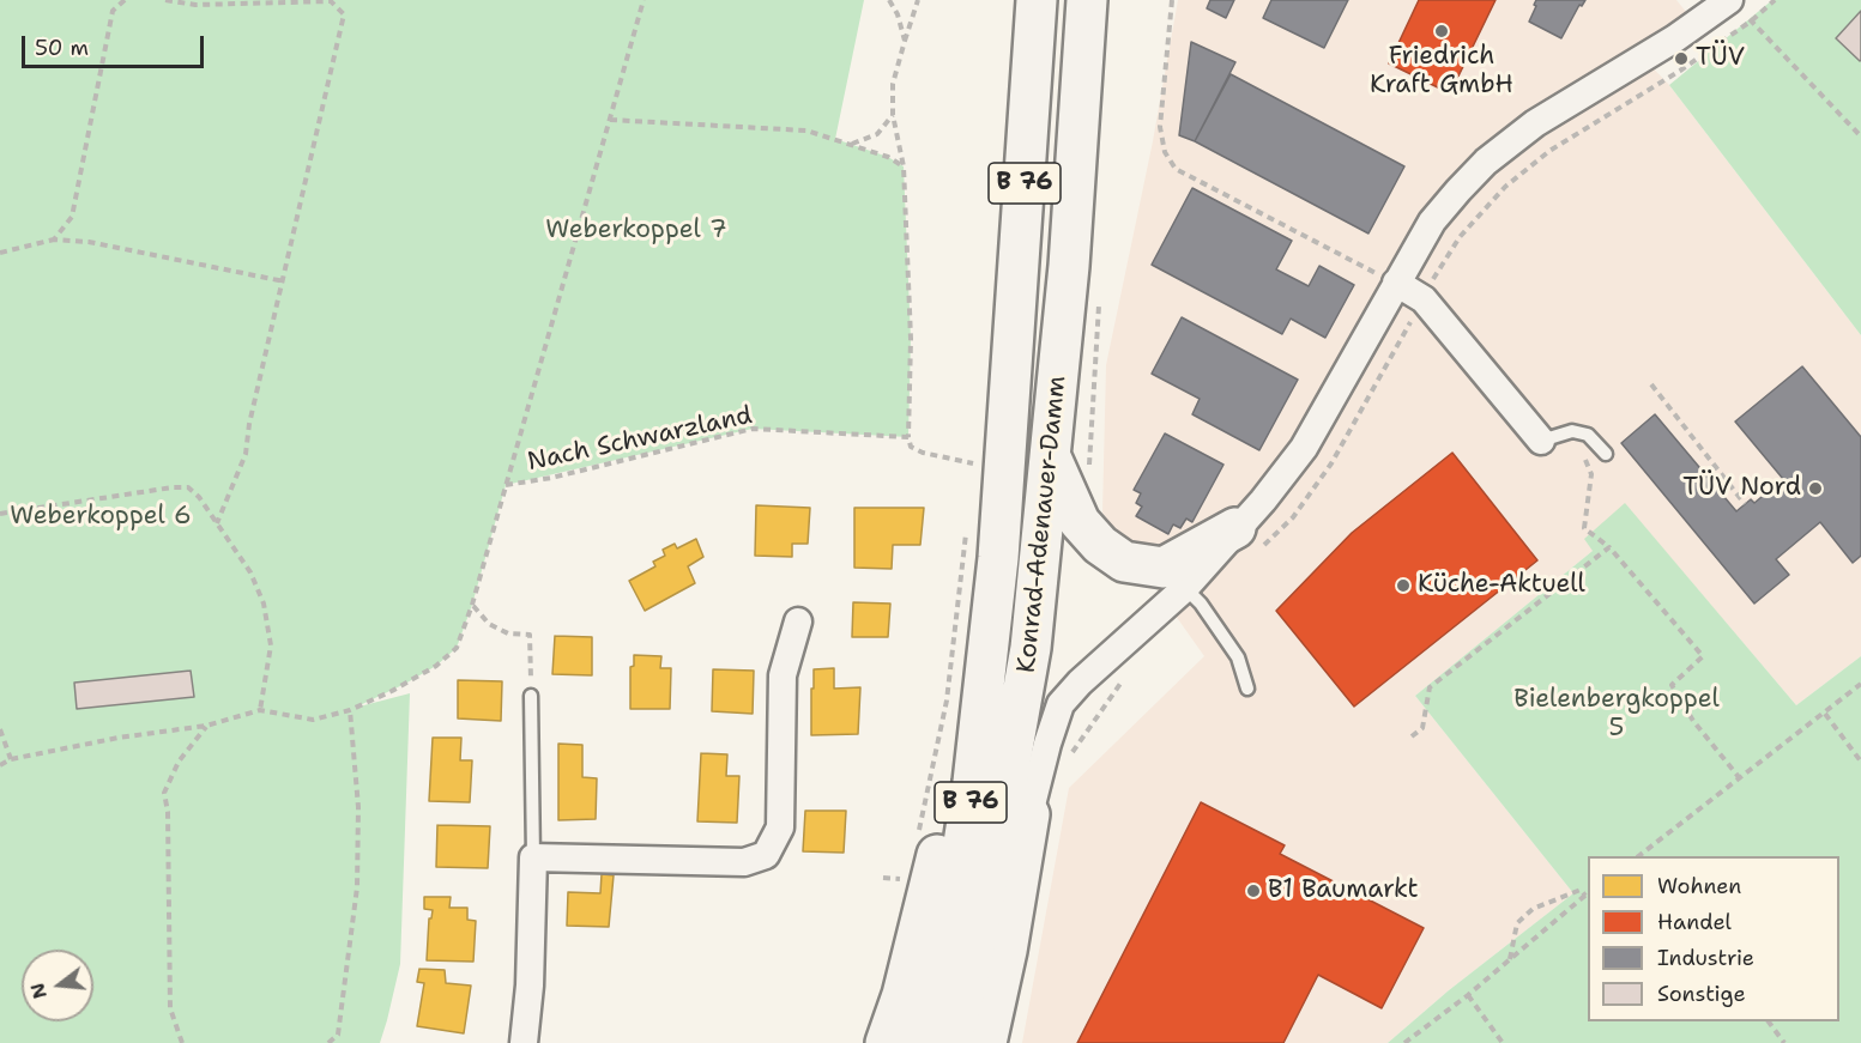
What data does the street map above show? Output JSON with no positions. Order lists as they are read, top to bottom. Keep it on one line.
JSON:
{"streets":{"main road":["B 76","Konrad-Adenauer-Damm"],"path":["Nach Schwarzland"]},"crossings":[["B 76","Konrad-Adenauer-Damm"]],"parks":["Weberkoppel 7","Weberkoppel 6","Bielenbergkoppel 5"],"places":["Friedrich Kraft GmbH","TÜV","TÜV Nord","Küche-Aktuell","B1 Baumarkt"],"legend":["Wohnen","Handel","Industrie","Sonstige"],"scale_bar":"50 m","north":"left"}
